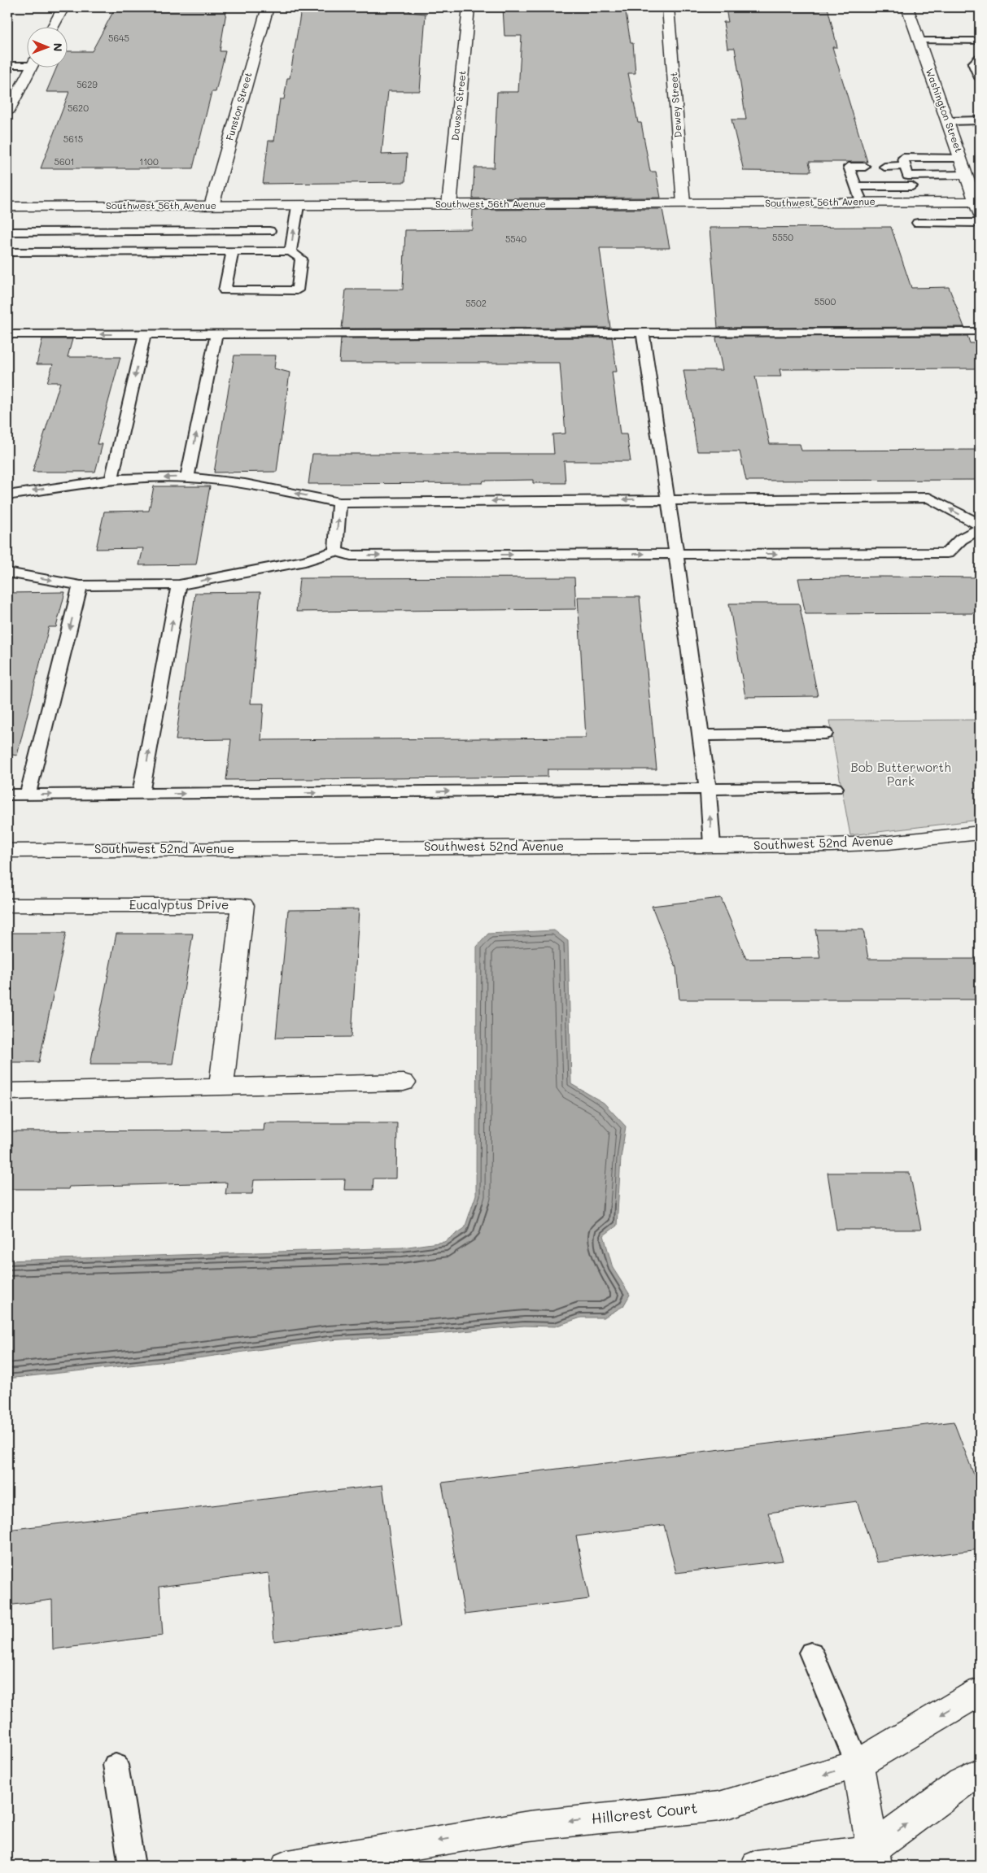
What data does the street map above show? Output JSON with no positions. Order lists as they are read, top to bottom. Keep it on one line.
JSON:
{"streets":{"street":["Dewey Street","Dawson Street","Funston Street","Washington Street","Southwest 56th Avenue","Southwest 52nd Avenue","Eucalyptus Drive","Hillcrest Court"]},"crossings":[["Dewey Street","Southwest 56th Avenue"],["Dawson Street","Southwest 56th Avenue"],["Funston Street","Southwest 56th Avenue"],["Washington Street","Southwest 56th Avenue"]],"parks":["Bob Butterworth Park"],"house_numbers":["5645","5629","5620","5615","5601","1100","5550","5540","5500","5502"],"north":"right"}
